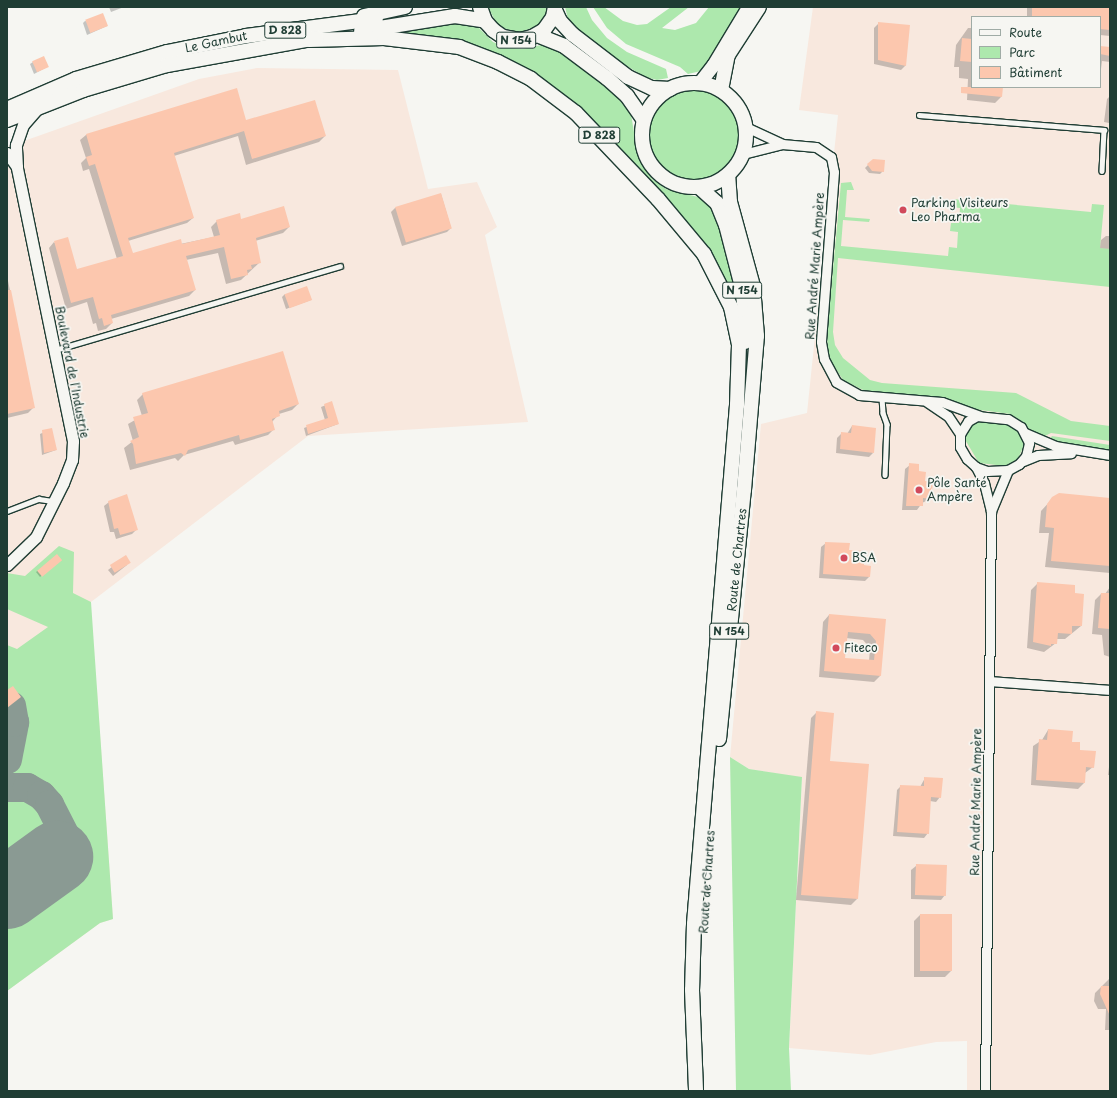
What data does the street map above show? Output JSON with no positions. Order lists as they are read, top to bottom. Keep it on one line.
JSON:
{"streets":{"main road":["D 828","N 154","Le Gambut","Route de Chartres"],"street":["Rue André Marie Ampère","Boulevard de l'Industrie"]},"crossings":[["D 828","N 154"],["D 828","Le Gambut"],["N 154","Rue André Marie Ampère"],["N 154","Route de Chartres"],["Rue André Marie Ampère","Route de Chartres"]],"places":["Parking Visiteurs Leo Pharma","Pôle Santé Ampère","BSA","Fiteco"],"legend":["Route","Parc","Bâtiment"]}
